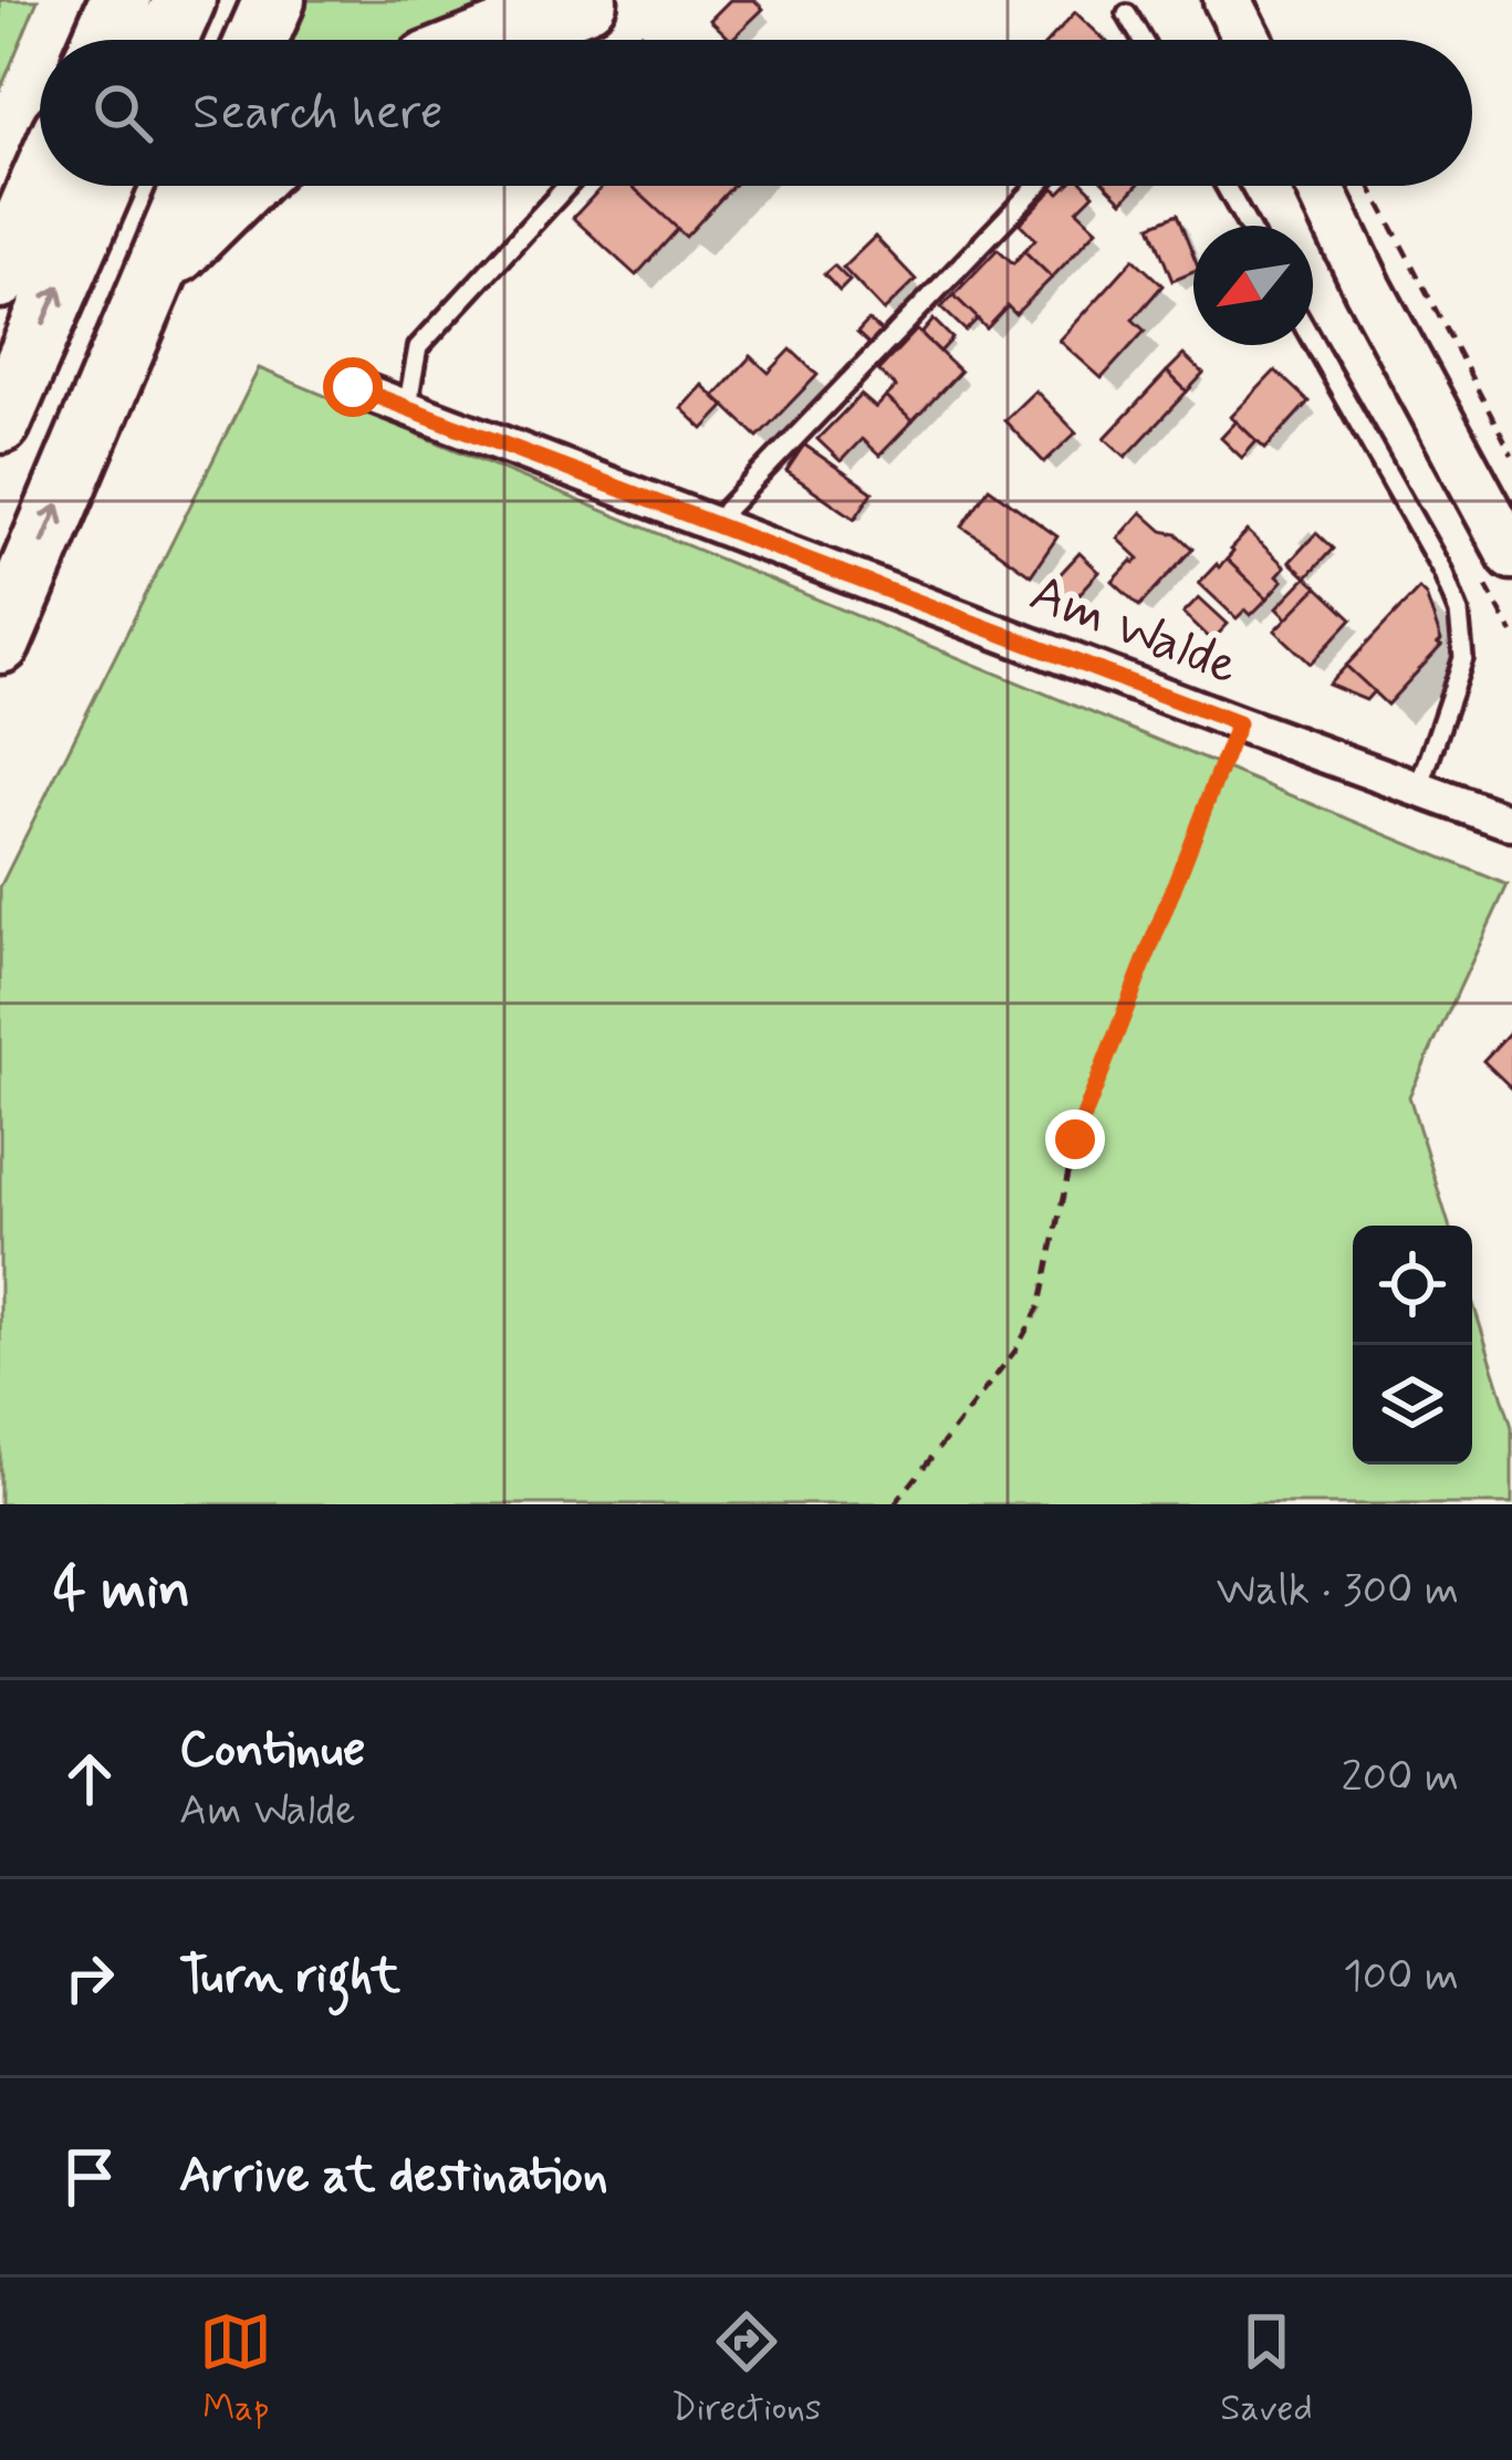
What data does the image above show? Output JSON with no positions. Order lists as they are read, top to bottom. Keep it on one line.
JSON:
{"streets":{"street":["Am Walde"]},"north":"bottom left","page":{"search":"Search here","heading":["4 min","Walk · 300 m"],"list":[["Continue","Am Walde","200 m"],["Turn right","100 m"],"Arrive at destination"],"nav":["Map","Directions","Saved"]}}
